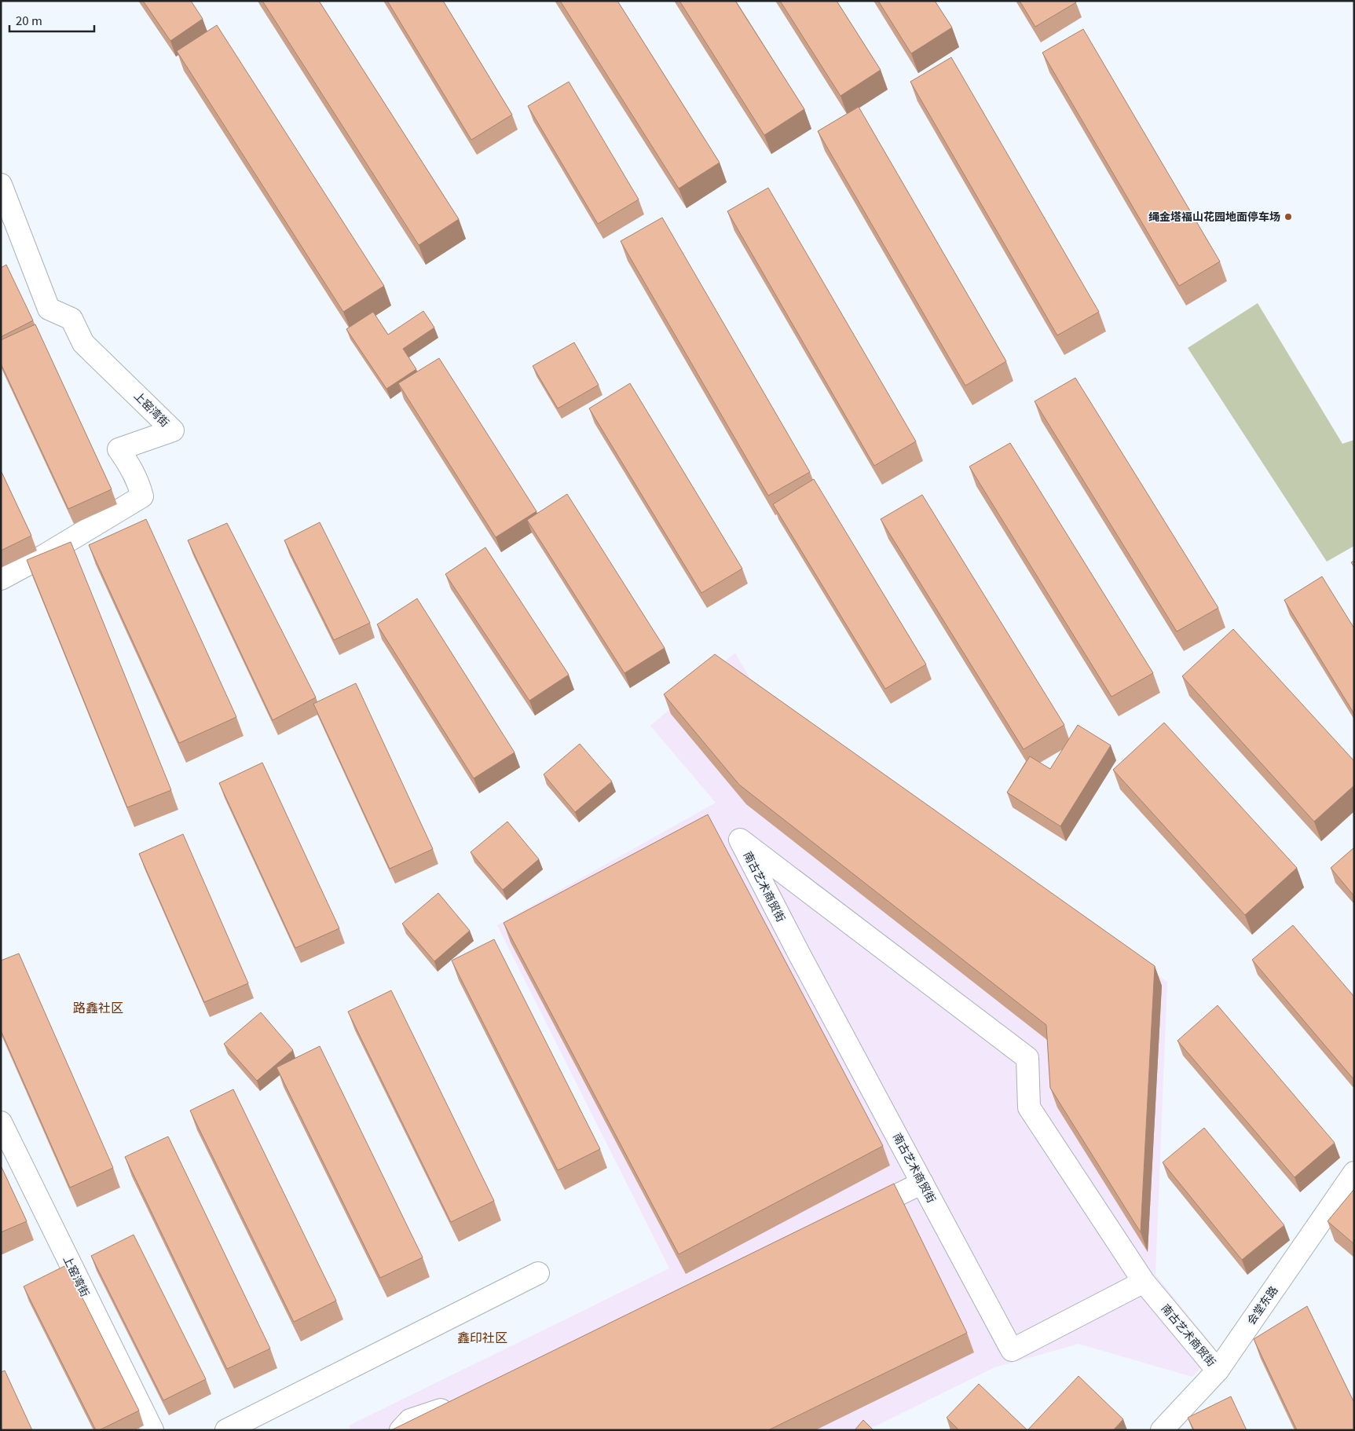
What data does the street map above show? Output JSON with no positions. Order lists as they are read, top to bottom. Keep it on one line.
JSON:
{"streets":{"street":["上窑湾街","南古艺术商贸街","会堂东路"]},"crossings":[["南古艺术商贸街","会堂东路"]],"districts":["路鑫社区","鑫印社区"],"places":["绳金塔福山花园地面停车场"],"scale_bar":"20 m"}
